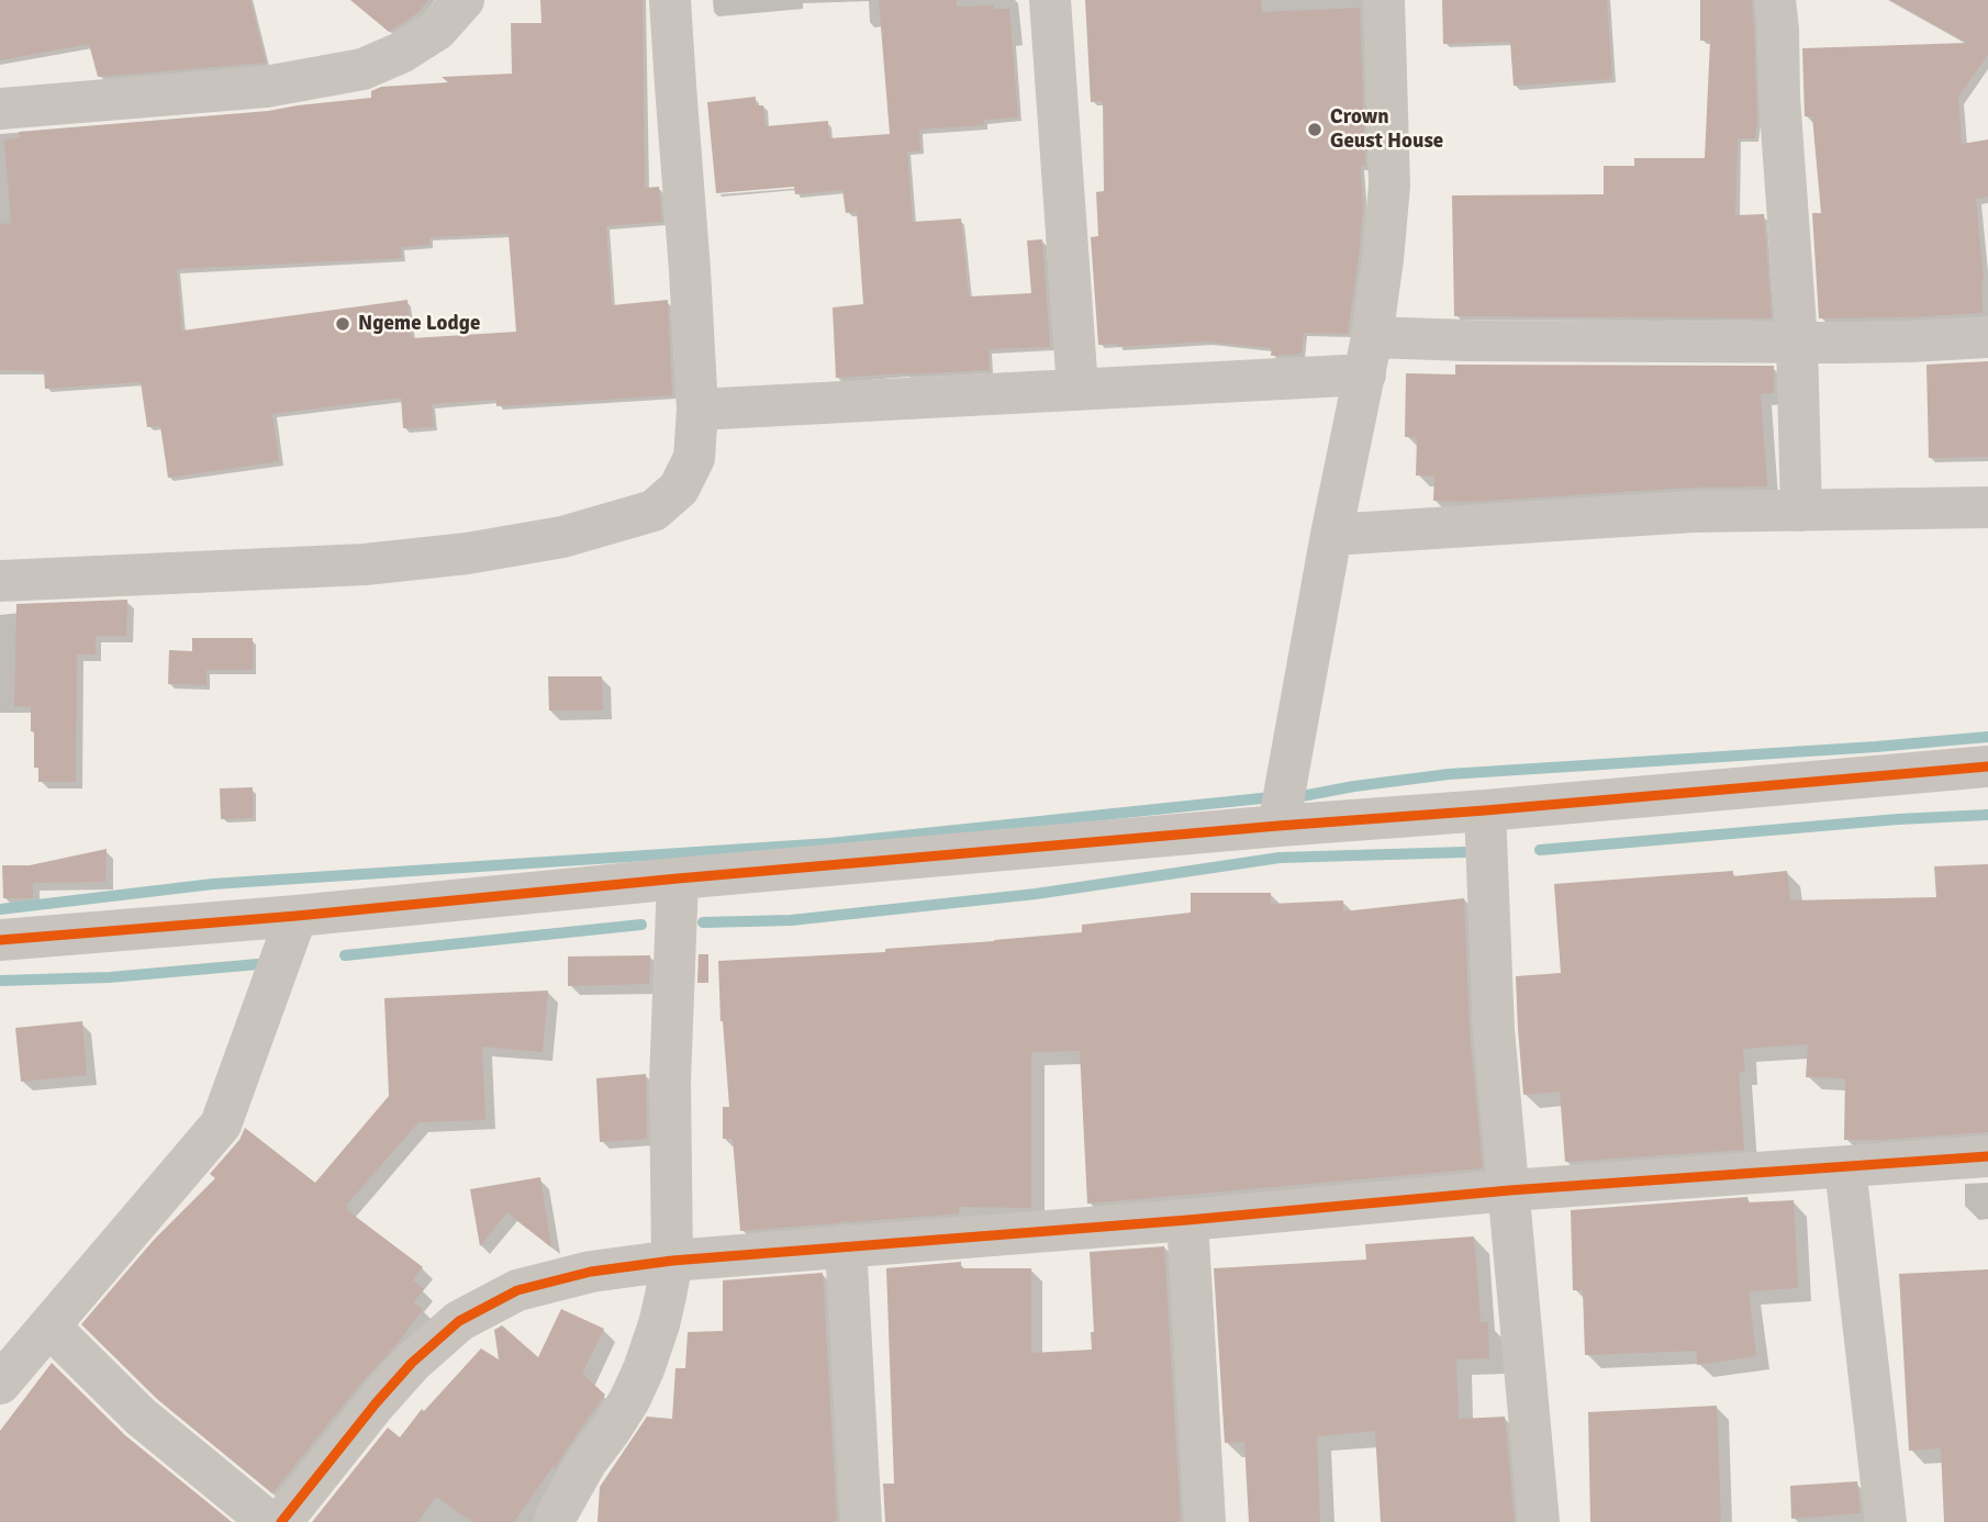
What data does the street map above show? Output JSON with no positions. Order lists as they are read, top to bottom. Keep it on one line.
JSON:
{"places":["Crown Geust House","Ngeme Lodge"]}
